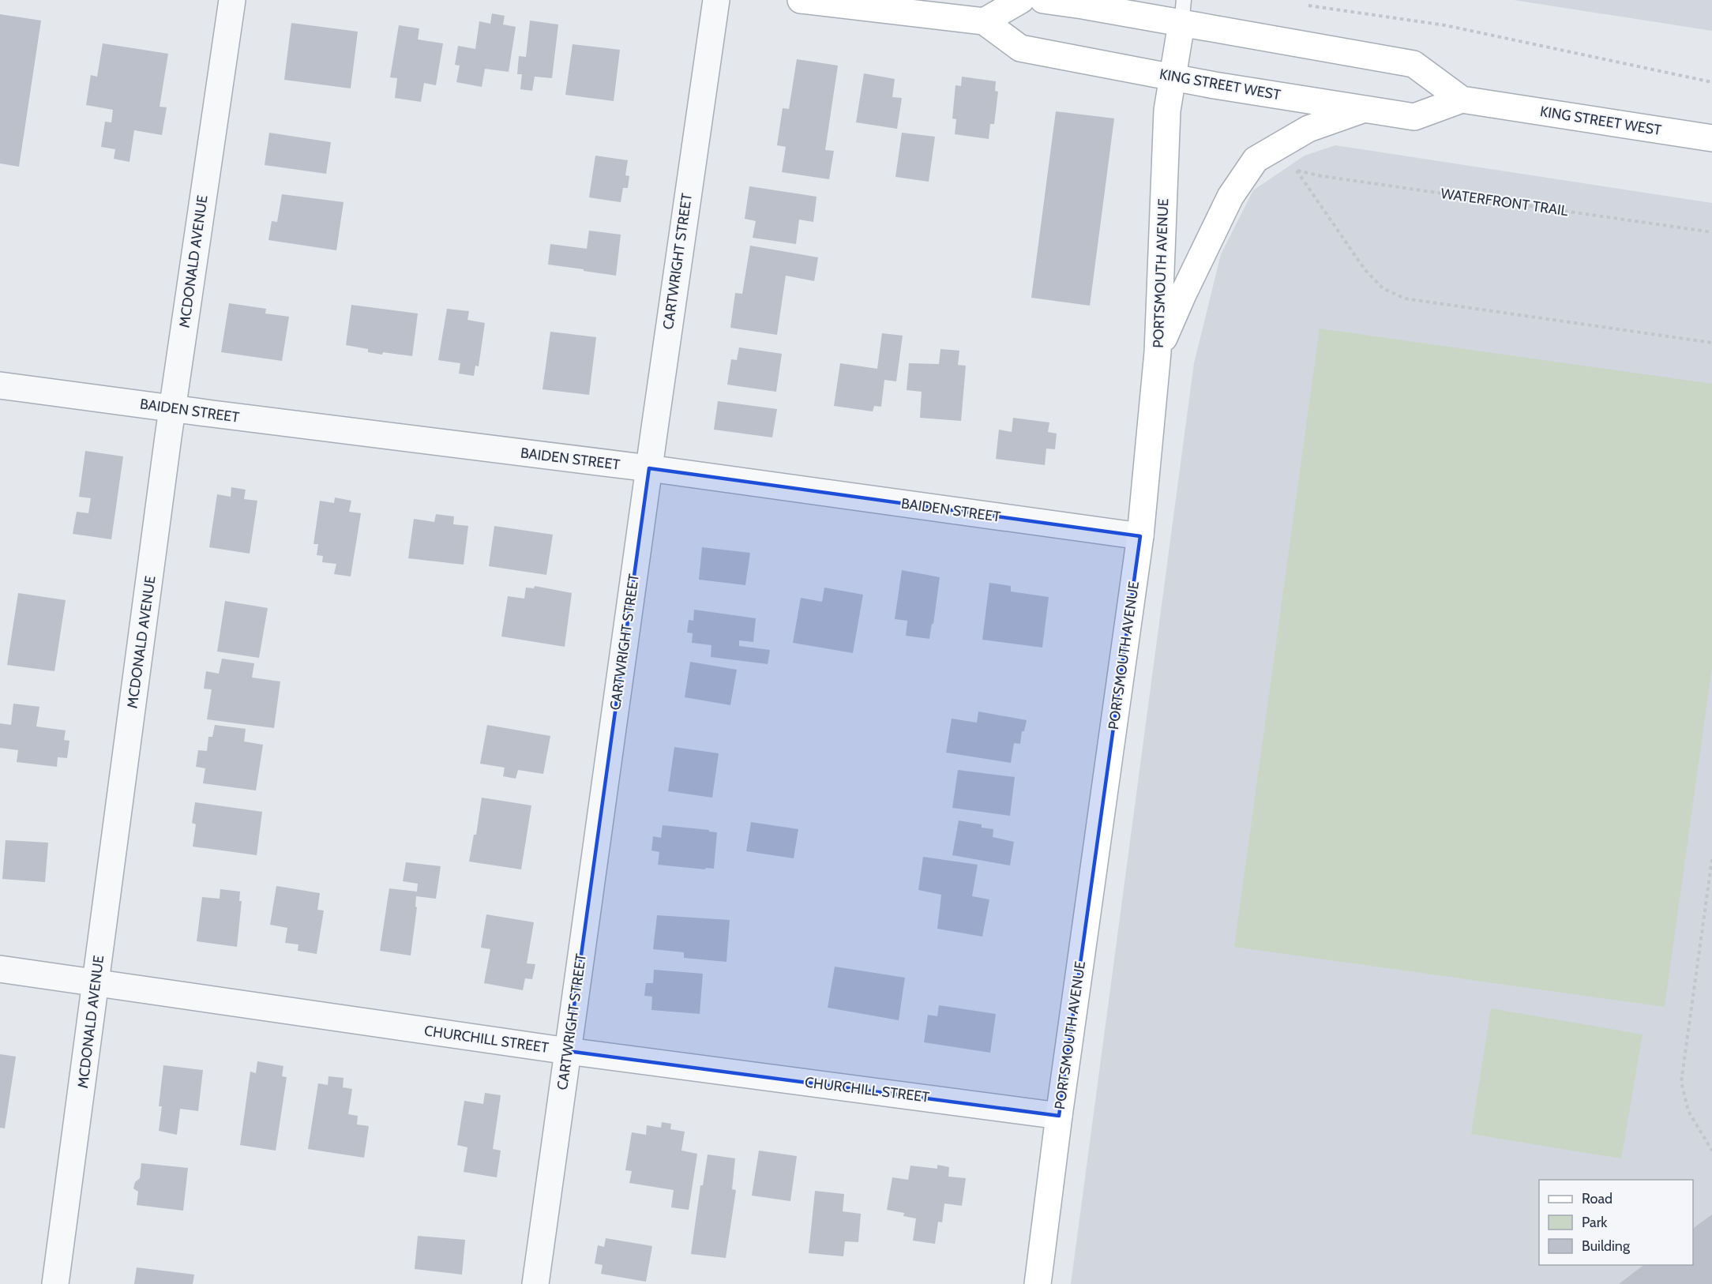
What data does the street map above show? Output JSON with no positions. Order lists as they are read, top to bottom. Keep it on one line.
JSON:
{"streets":{"main road":["KING STREET WEST","PORTSMOUTH AVENUE"],"street":["MCDONALD AVENUE","CARTWRIGHT STREET","BAIDEN STREET","CHURCHILL STREET"],"path":["WATERFRONT TRAIL"]},"crossings":[["KING STREET WEST","PORTSMOUTH AVENUE"],["MCDONALD AVENUE","BAIDEN STREET"],["MCDONALD AVENUE","CHURCHILL STREET"],["CARTWRIGHT STREET","BAIDEN STREET"],["CARTWRIGHT STREET","CHURCHILL STREET"],["PORTSMOUTH AVENUE","BAIDEN STREET"],["PORTSMOUTH AVENUE","CHURCHILL STREET"]],"legend":["Road","Park","Building"]}
